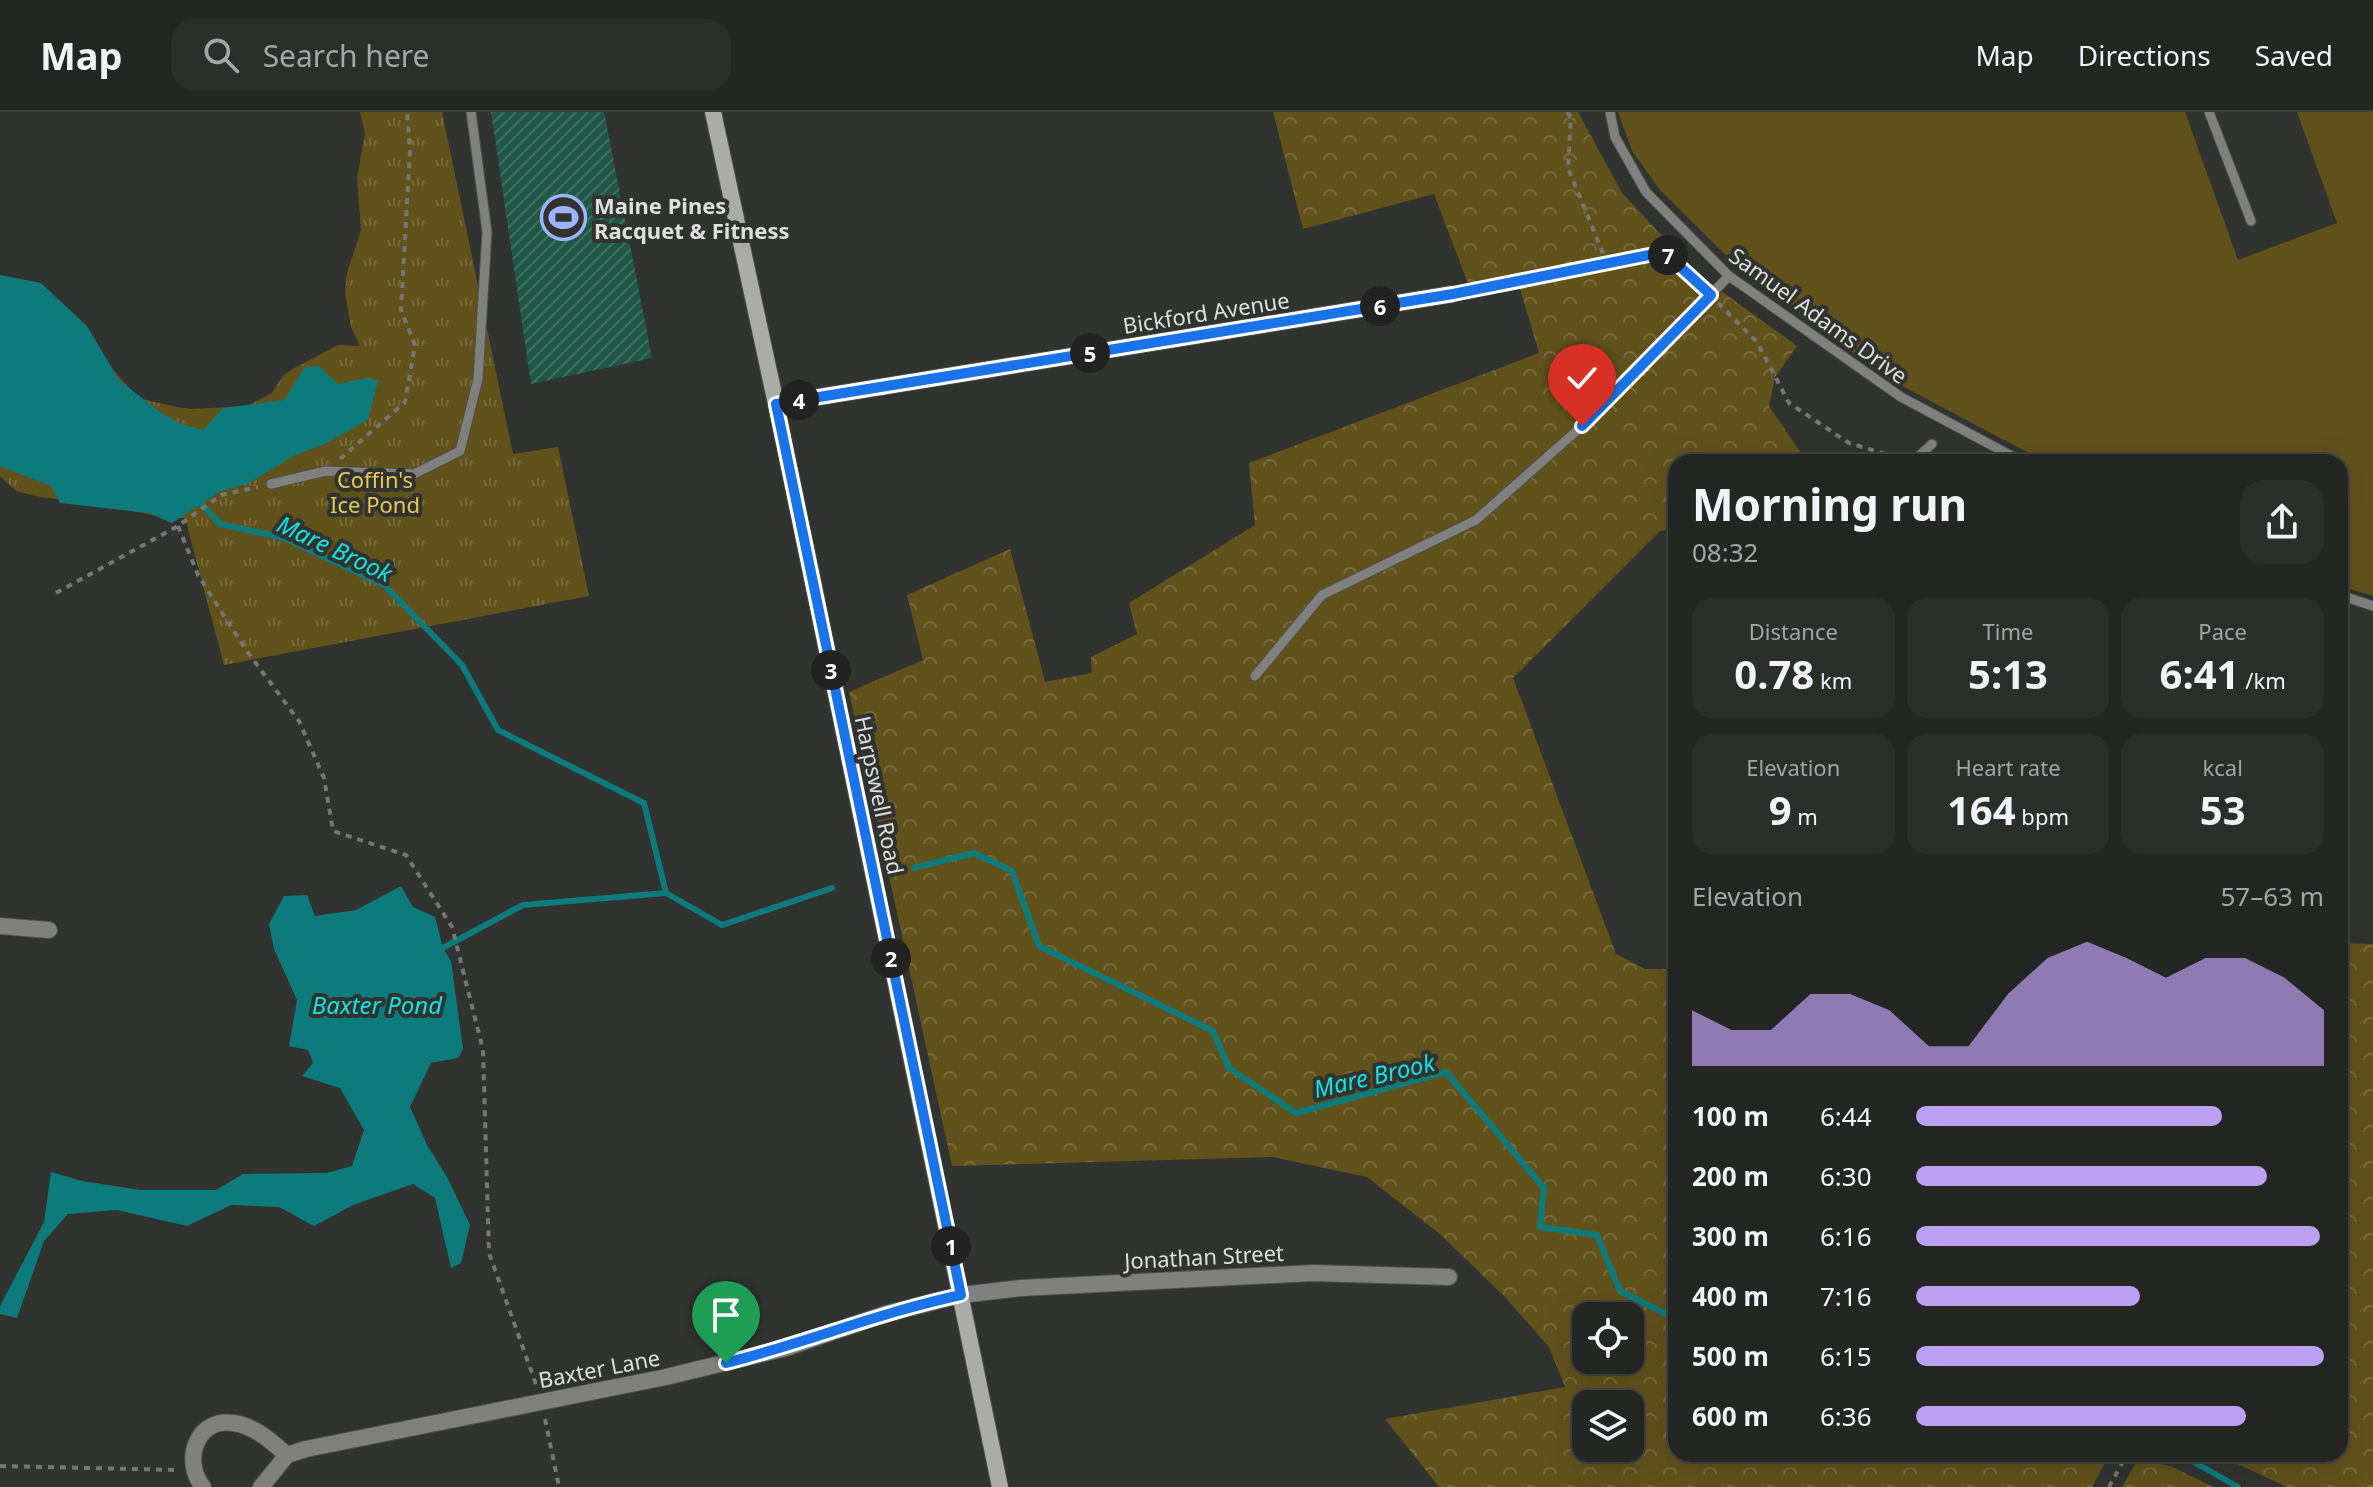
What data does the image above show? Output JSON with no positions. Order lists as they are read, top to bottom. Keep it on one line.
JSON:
{"streets":{"main road":["Harpswell Road"],"street":["Bickford Avenue","Jonathan Street","Baxter Lane"],"lane":["Samuel Adams Drive"]},"crossings":[["Bickford Avenue","Harpswell Road"],["Harpswell Road","Jonathan Street"],["Harpswell Road","Baxter Lane"],["Jonathan Street","Baxter Lane"]],"water":["Mare Brook","Baxter Pond"],"parks":["Coffin's Ice Pond"],"places":{"sports":["Maine Pines Racquet & Fitness"]},"page":{"header":"Map","search":"Search here","nav":["Map","Directions","Saved"],"pins":["7","6","5","4","3","2","1"],"heading":["Morning run","08:32"],"stats":[["Distance","0.78 km"],["Time","5:13"],["Pace","6:41 /km"],["Elevation","9 m"],["Heart rate","164 bpm"],["kcal","53"]],"chart":["Elevation","57–63 m"],"list":[{"name":"100 m","note":"6:44"},{"name":"200 m","note":"6:30"},{"name":"300 m","note":"6:16"},{"name":"400 m","note":"7:16"},{"name":"500 m","note":"6:15"},{"name":"600 m","note":"6:36"}]}}
